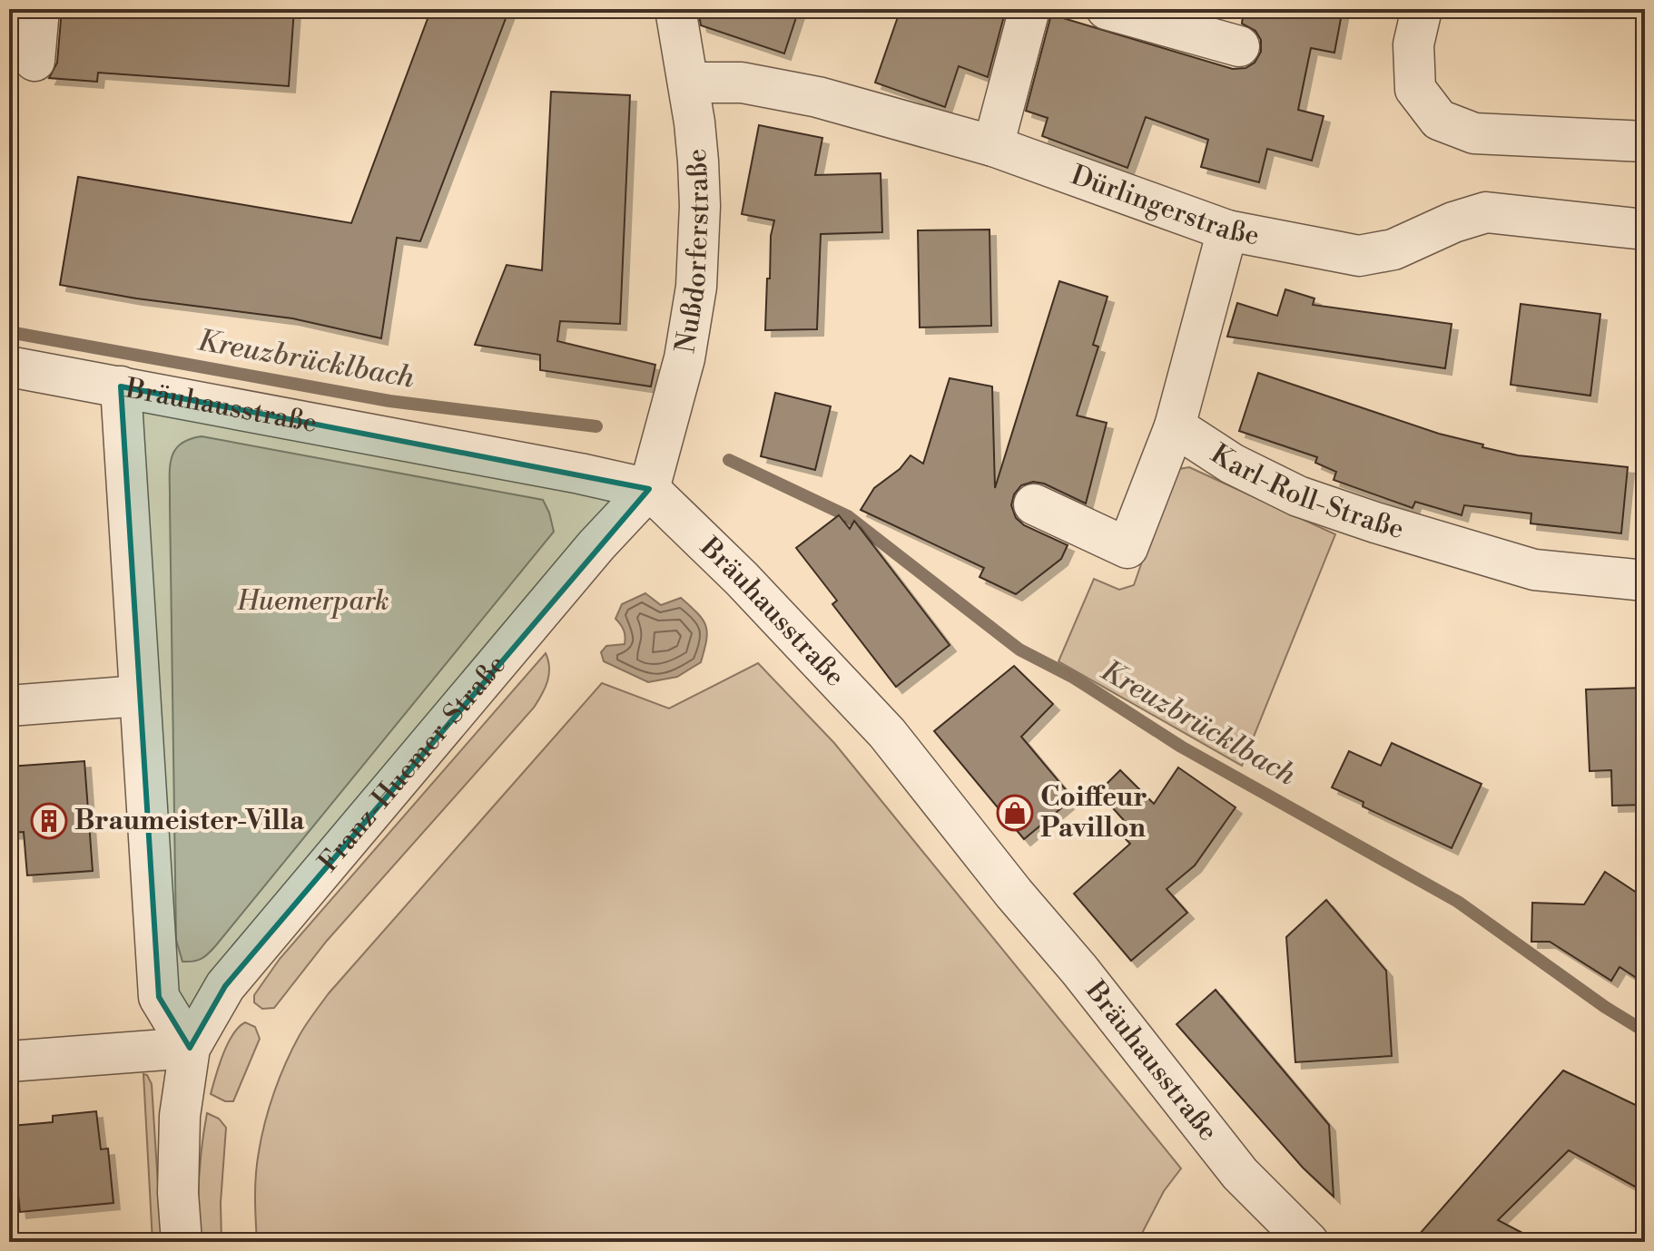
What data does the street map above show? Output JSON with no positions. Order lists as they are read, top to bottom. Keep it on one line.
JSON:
{"streets":{"street":["Dürlingerstraße","Nußdorferstraße","Bräuhausstraße","Karl-Roll-Straße","Franz-Huemer-Straße"]},"crossings":[["Dürlingerstraße","Nußdorferstraße"],["Nußdorferstraße","Bräuhausstraße"],["Nußdorferstraße","Franz-Huemer-Straße"],["Bräuhausstraße","Franz-Huemer-Straße"]],"water":["Kreuzbrücklbach"],"parks":["Huemerpark"],"places":{"shop":["Coiffeur Pavillon"],"building":["Braumeister-Villa"]}}
